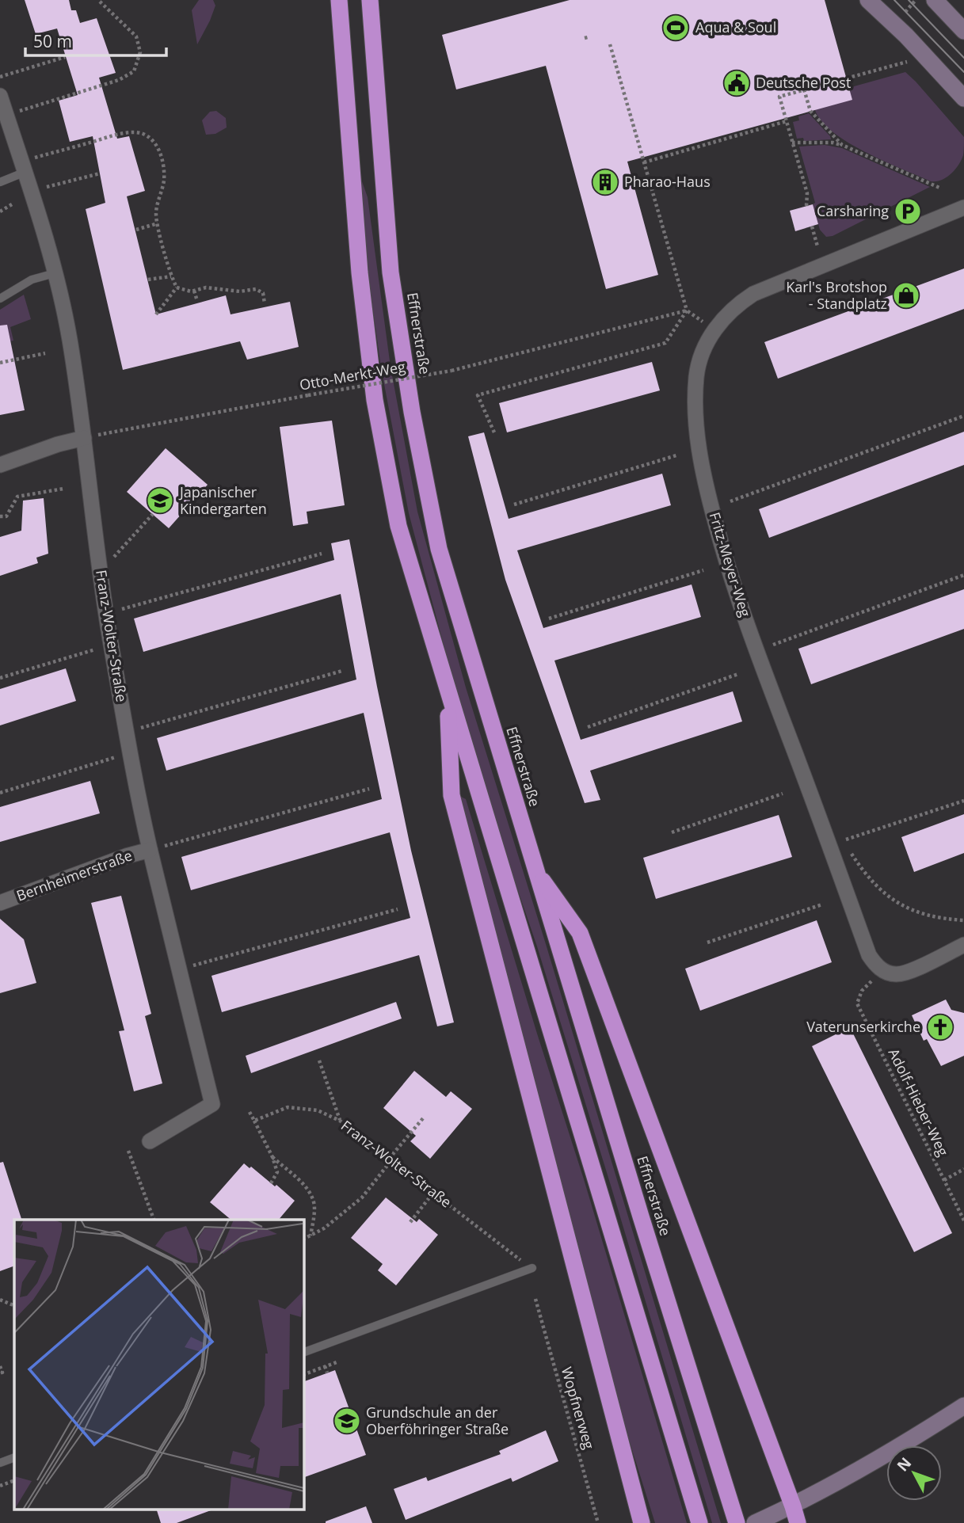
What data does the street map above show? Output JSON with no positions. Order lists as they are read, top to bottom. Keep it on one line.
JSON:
{"streets":{"highway":["Effnerstraße"],"street":["Fritz-Meyer-Weg","Franz-Wolter-Straße","Bernheimerstraße"],"path":["Otto-Merkt-Weg","Adolf-Hieber-Weg","Wopfnerweg"]},"crossings":[["Otto-Merkt-Weg","Franz-Wolter-Straße"],["Fritz-Meyer-Weg","Adolf-Hieber-Weg"],["Franz-Wolter-Straße","Bernheimerstraße"]],"places":{"sports":["Aqua & Soul"],"public building":["Deutsche Post"],"building":["Pharao-Haus"],"parking":["Carsharing"],"shop":["Karl's Brotshop - Standplatz"],"school or university":["Japanischer Kindergarten","Grundschule an der Oberföhringer Straße"],"church":["Vaterunserkirche"]},"scale_bar":"50 m","north":"top left"}
